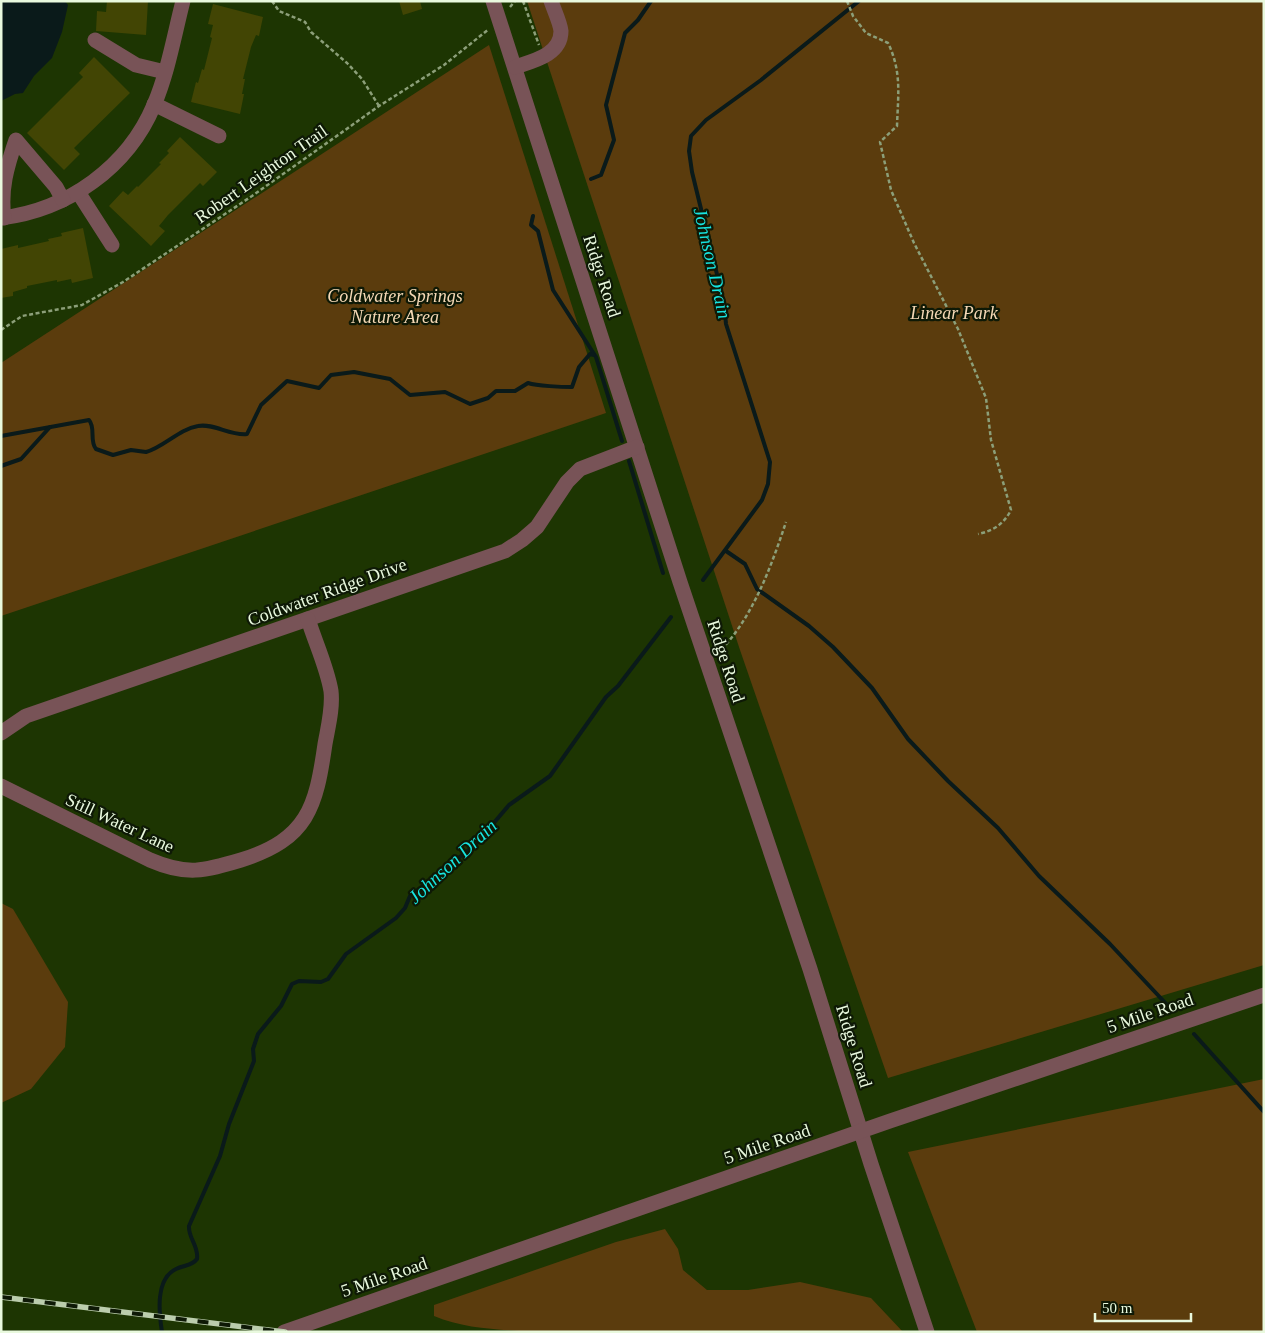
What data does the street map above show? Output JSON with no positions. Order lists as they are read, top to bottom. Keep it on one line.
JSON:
{"streets":{"street":["Ridge Road","Coldwater Ridge Drive","Still Water Lane","5 Mile Road"],"path":["Robert Leighton Trail"]},"crossings":[["Robert Leighton Trail","Ridge Road"],["Ridge Road","Coldwater Ridge Drive"],["Ridge Road","5 Mile Road"],["Coldwater Ridge Drive","Still Water Lane"]],"water":["Johnson Drain"],"parks":["Coldwater Springs Nature Area","Linear Park"],"scale_bar":"50 m"}
